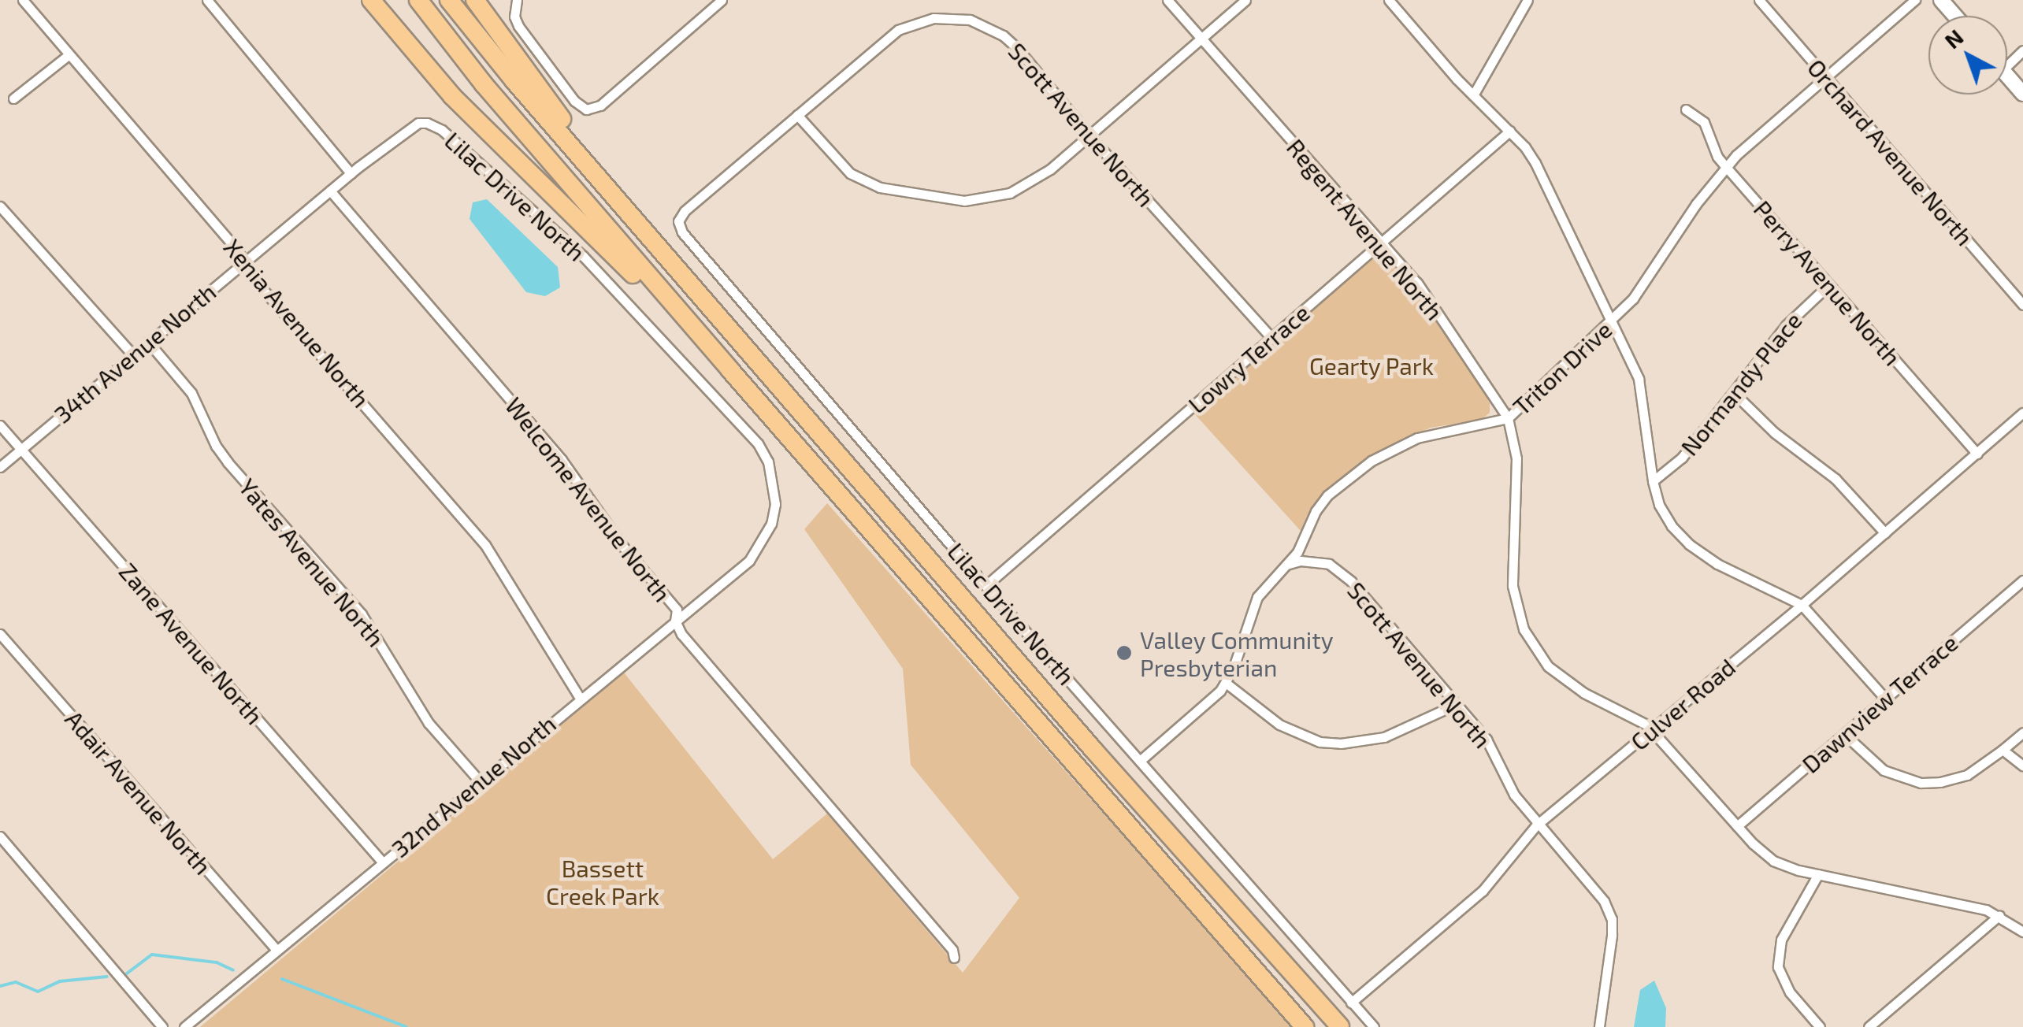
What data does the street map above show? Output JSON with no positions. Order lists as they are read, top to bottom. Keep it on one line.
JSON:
{"streets":{"street":["Scott Avenue North","Orchard Avenue North","Lilac Drive North","Regent Avenue North","Perry Avenue North","Xenia Avenue North","34th Avenue North","Lowry Terrace","Triton Drive","Normandy Place","Welcome Avenue North","Yates Avenue North","Zane Avenue North","Dawnview Terrace","Culver Road","32nd Avenue North","Adair Avenue North"]},"crossings":[["Scott Avenue North","Lilac Drive North"],["Scott Avenue North","Lowry Terrace"],["Scott Avenue North","Triton Drive"],["Scott Avenue North","Culver Road"],["Orchard Avenue North","Triton Drive"],["Lilac Drive North","34th Avenue North"],["Lilac Drive North","Lowry Terrace"],["Lilac Drive North","Triton Drive"],["Lilac Drive North","Culver Road"],["Lilac Drive North","32nd Avenue North"],["Regent Avenue North","Lowry Terrace"],["Regent Avenue North","Triton Drive"],["Regent Avenue North","Dawnview Terrace"],["Regent Avenue North","Culver Road"],["Perry Avenue North","Triton Drive"],["Perry Avenue North","Normandy Place"],["Perry Avenue North","Culver Road"],["Xenia Avenue North","34th Avenue North"],["Xenia Avenue North","32nd Avenue North"],["34th Avenue North","Welcome Avenue North"],["34th Avenue North","Yates Avenue North"],["34th Avenue North","Zane Avenue North"],["Welcome Avenue North","32nd Avenue North"],["Yates Avenue North","32nd Avenue North"],["Zane Avenue North","32nd Avenue North"],["32nd Avenue North","Adair Avenue North"]],"parks":["Gearty Park","Bassett Creek Park"],"places":["Valley Community Presbyterian"],"north":"top left"}
